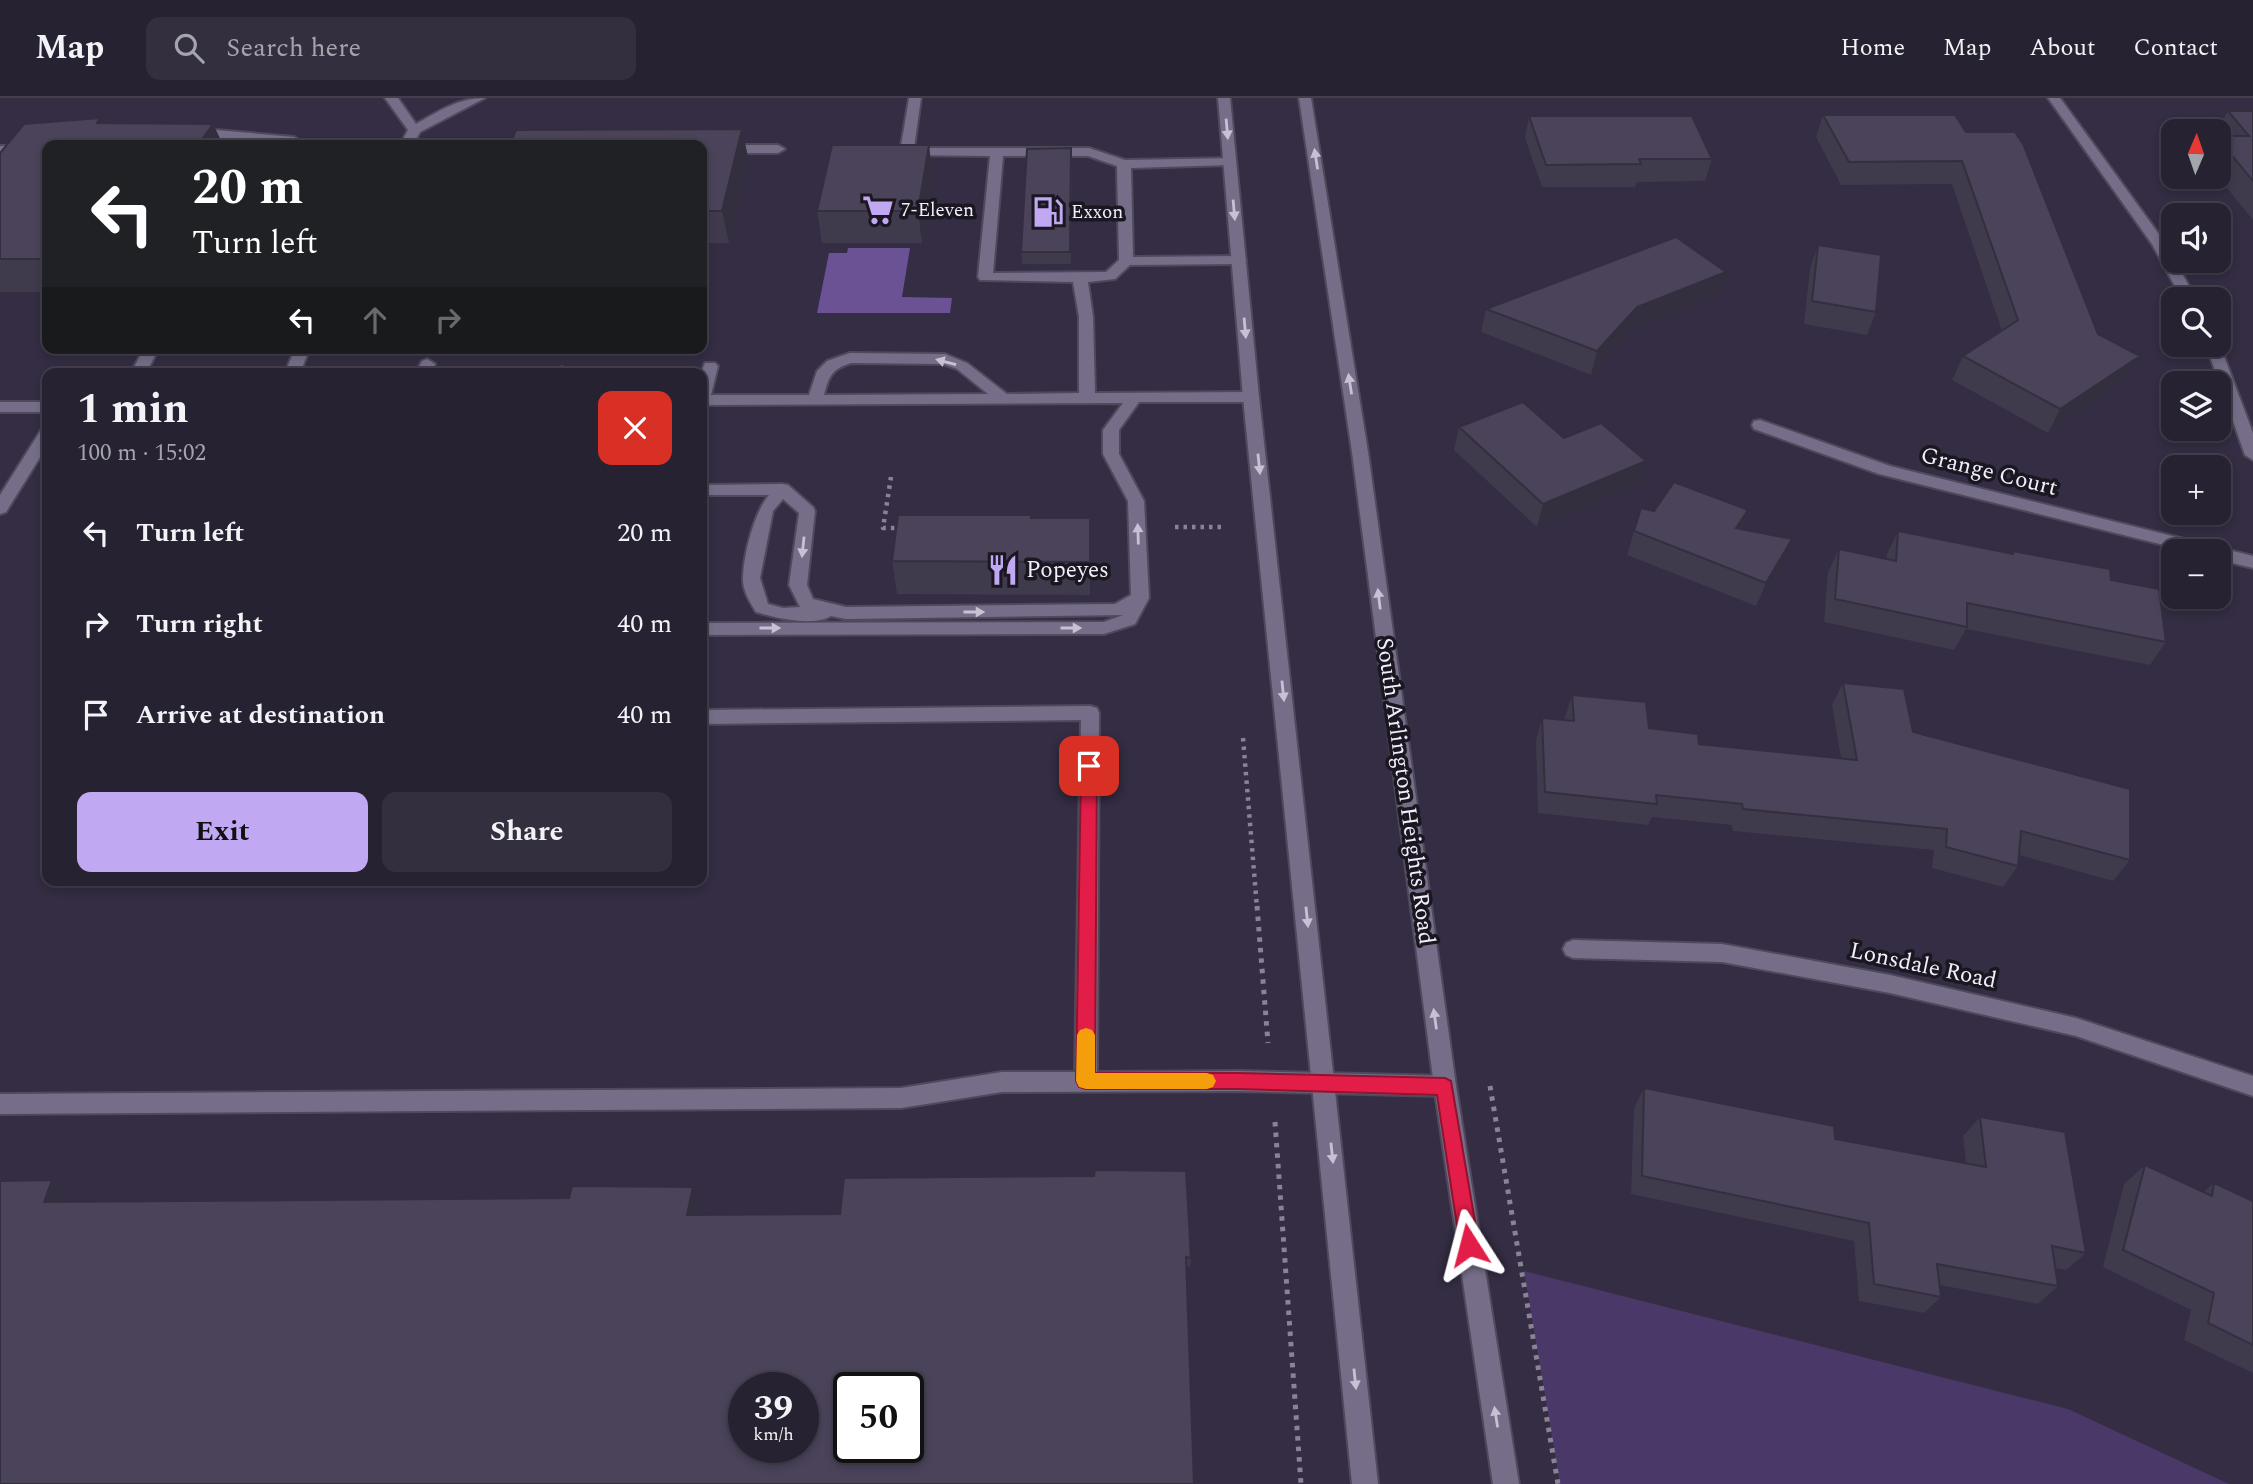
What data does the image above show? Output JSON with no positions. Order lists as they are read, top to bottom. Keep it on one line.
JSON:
{"streets":{"main road":["Grange Court","South Arlington Heights Road","Lonsdale Road"]},"places":{"supermarket":["7-Eleven"],"fuel station":["Exxon"],"restaurant":["Popeyes"]},"north":"top","page":{"header":"Map","search":"Search here","nav":["Home","Map","About","Contact"],"map_buttons":["+","−"],"turn":["20 m","Turn left"],"heading":["1 min","100 m · 15:02"],"list":[{"name":"Turn left","value":"20 m"},{"name":"Turn right","value":"40 m"},{"name":"Arrive at destination","value":"40 m"}],"buttons":["Exit","Share"],"speed":"39 km/h","limit":"50"}}
